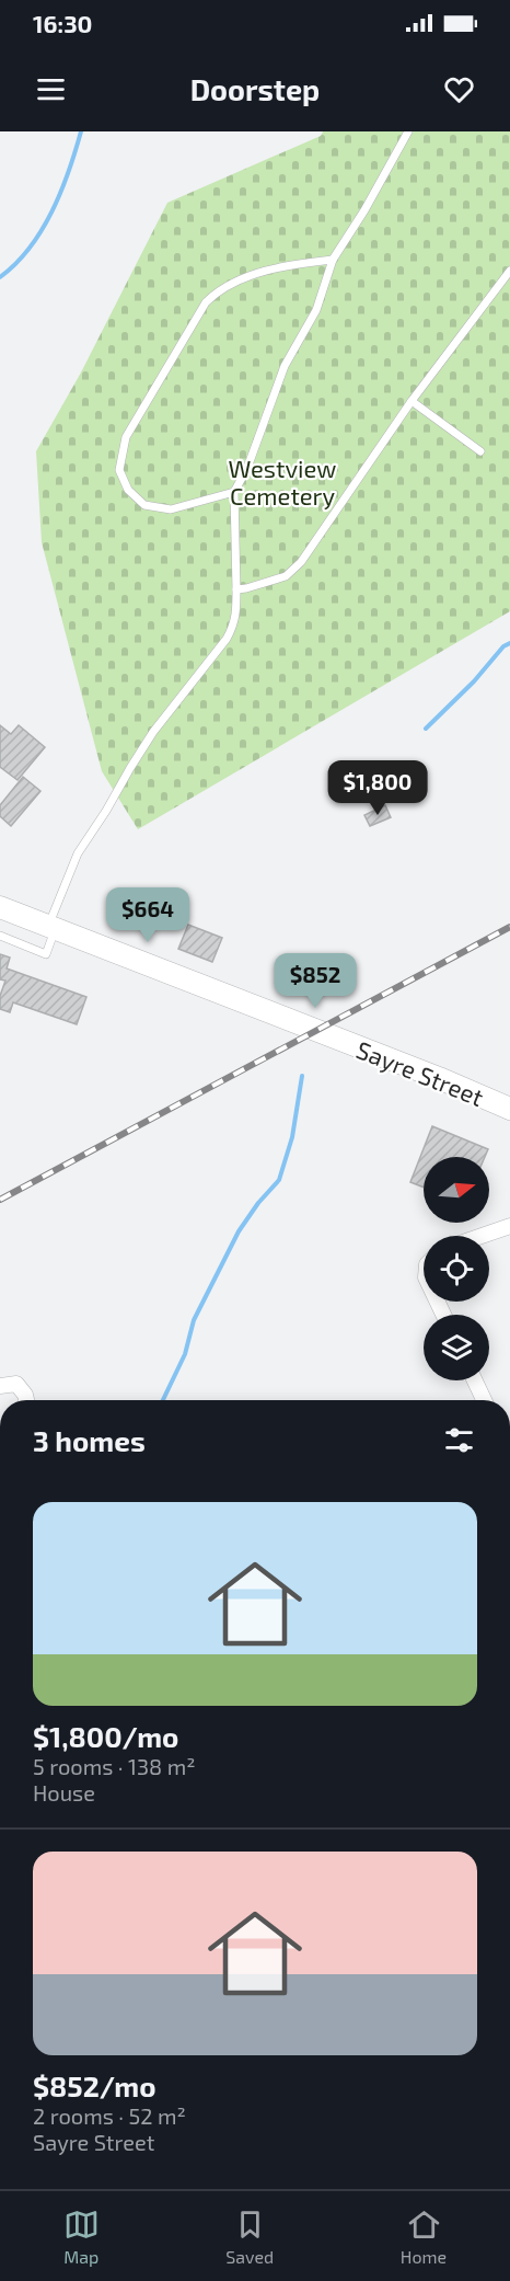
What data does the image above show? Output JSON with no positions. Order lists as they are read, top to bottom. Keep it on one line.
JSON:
{"streets":{"main road":["Sayre Street"]},"parks":["Westview Cemetery"],"north":"right","page":{"status":"16:30","header":"Doorstep","price":["$1,800","$664","$852"],"heading":"3 homes","list":[{"name":"$1,800/mo","note":"5 rooms · 138 m² · House"},{"name":"$852/mo","note":"2 rooms · 52 m² · Sayre Street"}],"tabs":["Map","Saved","Home"]}}
